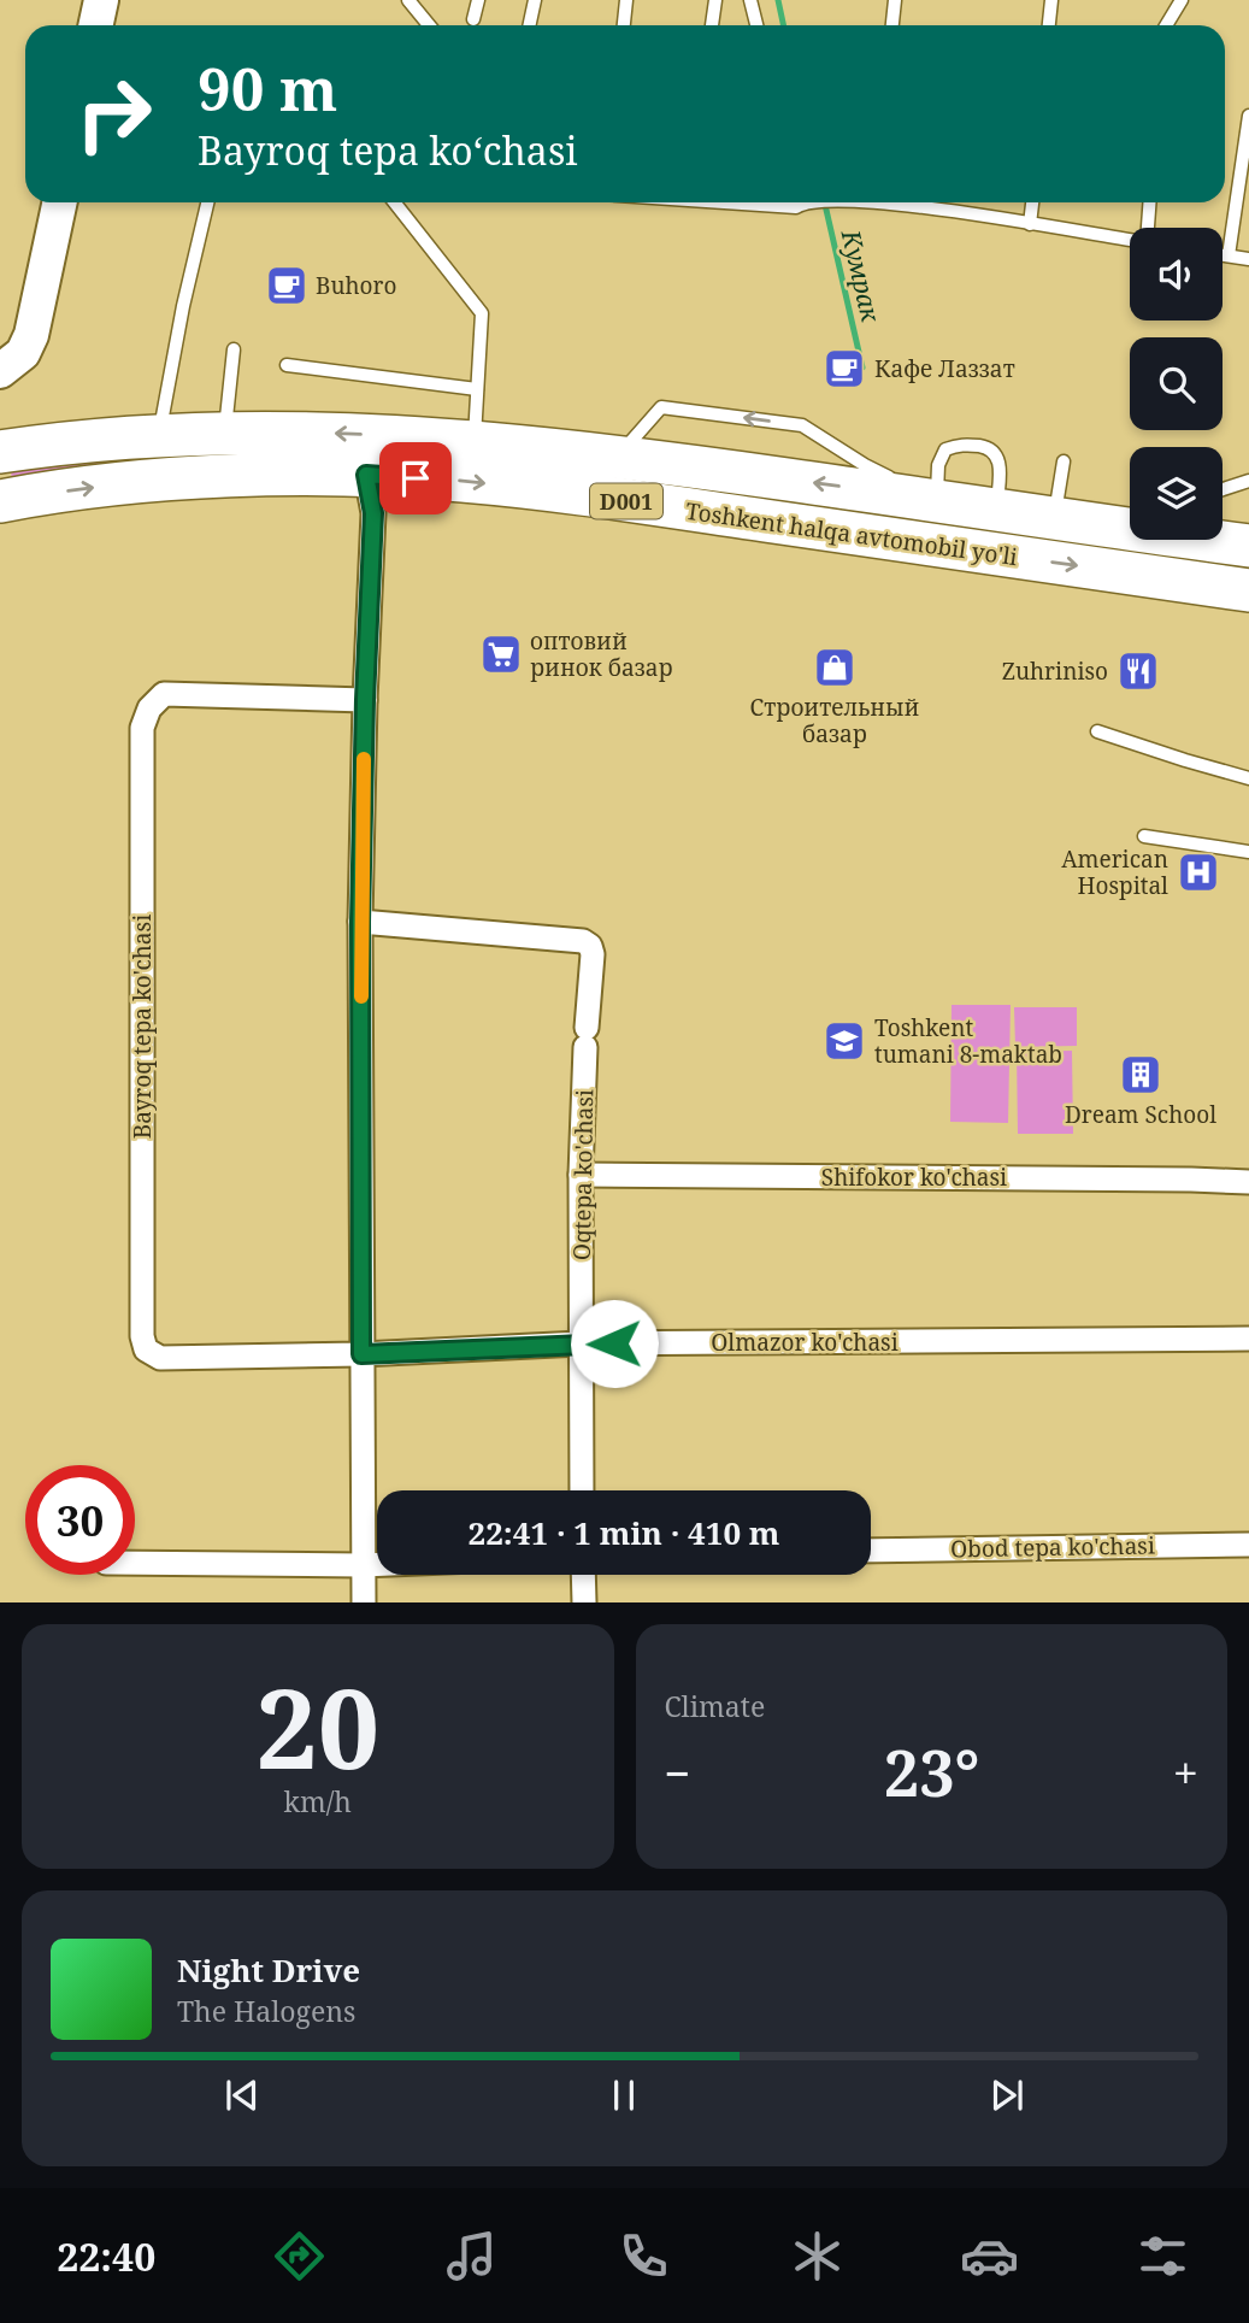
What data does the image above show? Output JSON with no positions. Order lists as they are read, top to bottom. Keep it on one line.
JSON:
{"streets":{"highway":["D001","Toshkent halqa avtomobil yo'li"],"street":["Bayroq tepa ko'chasi","Oqtepa ko'chasi","Shifokor ko'chasi","Olmazor ko'chasi","Obod tepa ko'chasi"]},"crossings":[["Bayroq tepa ko'chasi","Olmazor ko'chasi"],["Oqtepa ko'chasi","Shifokor ko'chasi"],["Oqtepa ko'chasi","Olmazor ko'chasi"]],"water":["Кумрак"],"places":{"cafe":["Buhoro","Кафе Лаззат"],"supermarket":["оптовий ринок базар"],"shop":["Строительный базар"],"restaurant":["Zuhriniso"],"hospital":["American Hospital"],"school or university":["Toshkent tumani 8-maktab"],"building":["Dream School"]},"page":{"turn":["90 m","Bayroq tepa koʻchasi"],"limit":"30","trip":"22:41 · 1 min · 410 m","tile":[["20","km/h"],"Climate"],"heat":["−","23°","+"],"song":["Night Drive","The Halogens"],"tabs":"22:40"}}
